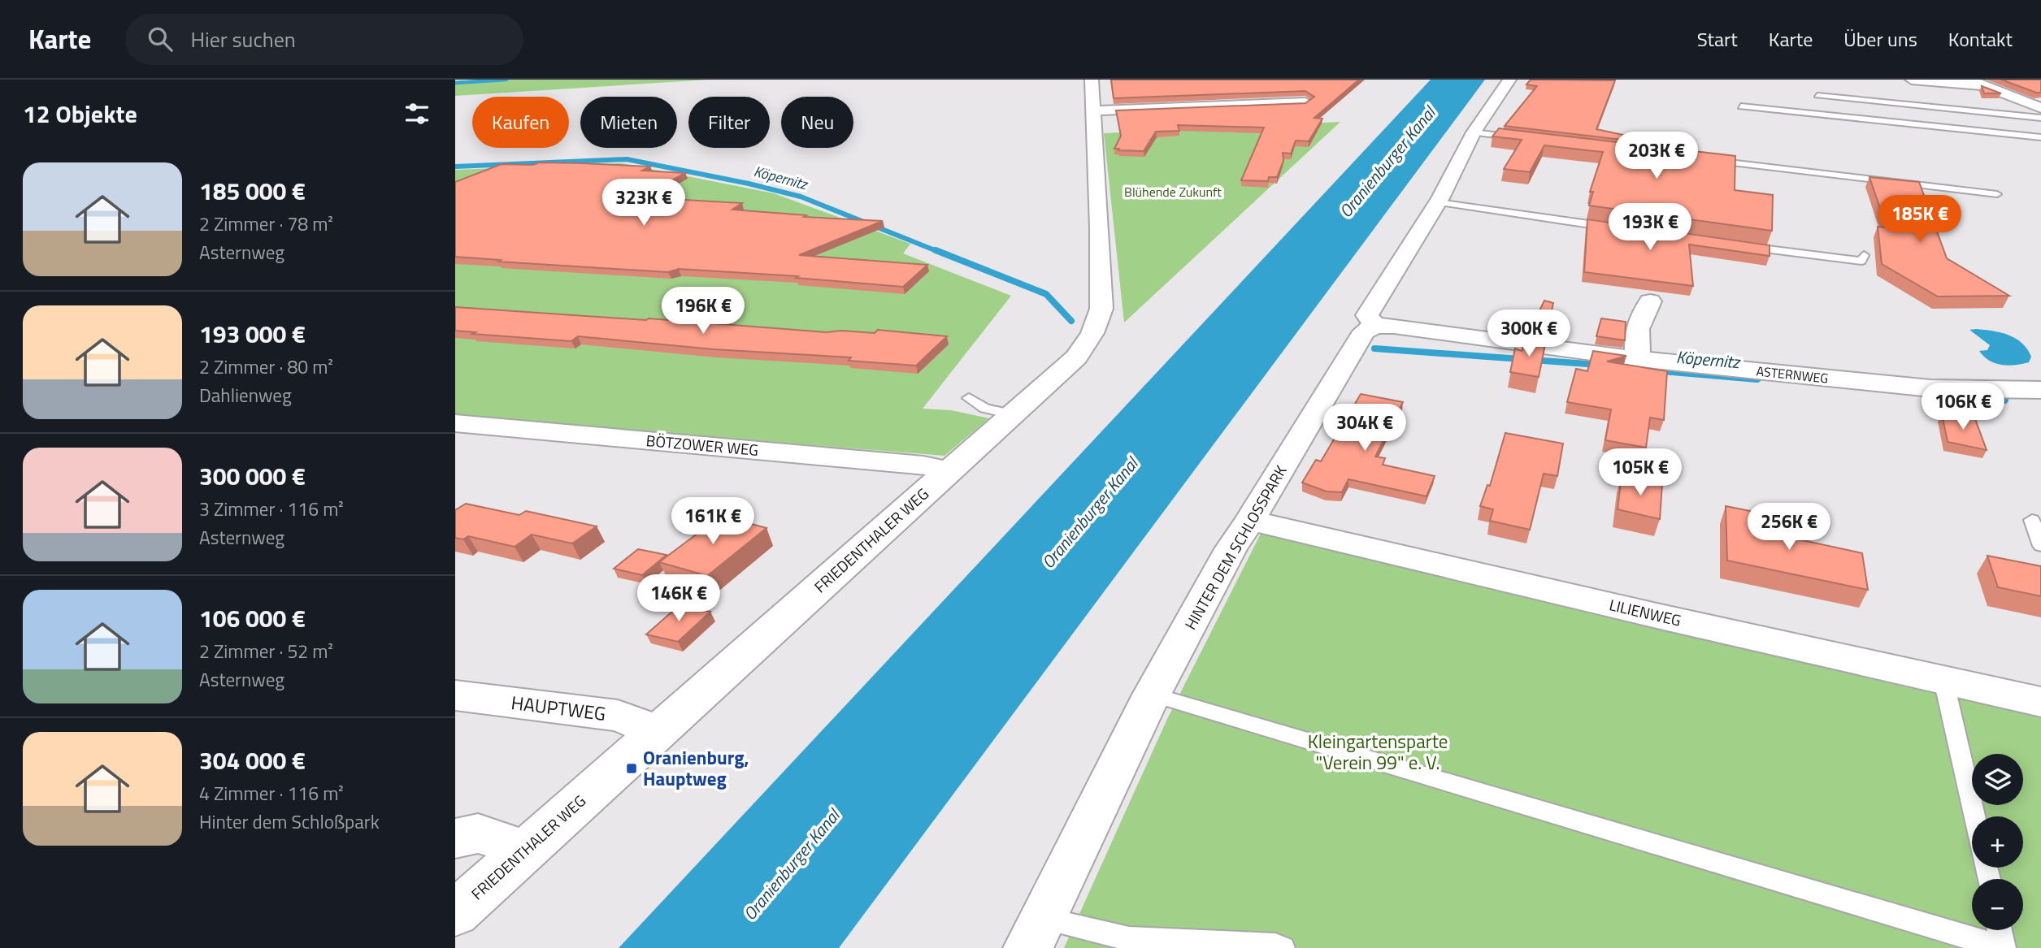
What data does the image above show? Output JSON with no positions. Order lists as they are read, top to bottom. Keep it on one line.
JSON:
{"streets":{"street":["ASTERNWEG","BÖTZOWER WEG","FRIEDENTHALER WEG","HINTER DEM SCHLOSSPARK","LILIENWEG","HAUPTWEG"]},"crossings":[["ASTERNWEG","HINTER DEM SCHLOSSPARK"],["BÖTZOWER WEG","FRIEDENTHALER WEG"],["FRIEDENTHALER WEG","HAUPTWEG"],["HINTER DEM SCHLOSSPARK","LILIENWEG"]],"water":["Oranienburger Kanal","Köpernitz"],"parks":["Blühende Zukunft","Kleingartensparte \"Verein 99\" e. V."],"places":{"transit":["Oranienburg, Hauptweg"]},"page":{"header":"Karte","search":"Hier suchen","nav":["Start","Karte","Über uns","Kontakt"],"heading":"12 Objekte","chip":["Kaufen","Mieten","Filter","Neu"],"price":["203K €","323K €","185K €","193K €","196K €","300K €","106K €","304K €","105K €","161K €","256K €","146K €"],"list":[{"name":"185 000 €","note":"2 Zimmer · 78 m² · Asternweg"},{"name":"193 000 €","note":"2 Zimmer · 80 m² · Dahlienweg"},{"name":"300 000 €","note":"3 Zimmer · 116 m² · Asternweg"},{"name":"106 000 €","note":"2 Zimmer · 52 m² · Asternweg"},{"name":"304 000 €","note":"4 Zimmer · 116 m² · Hinter dem Schloßpark"}],"map_buttons":["+","−"]}}
